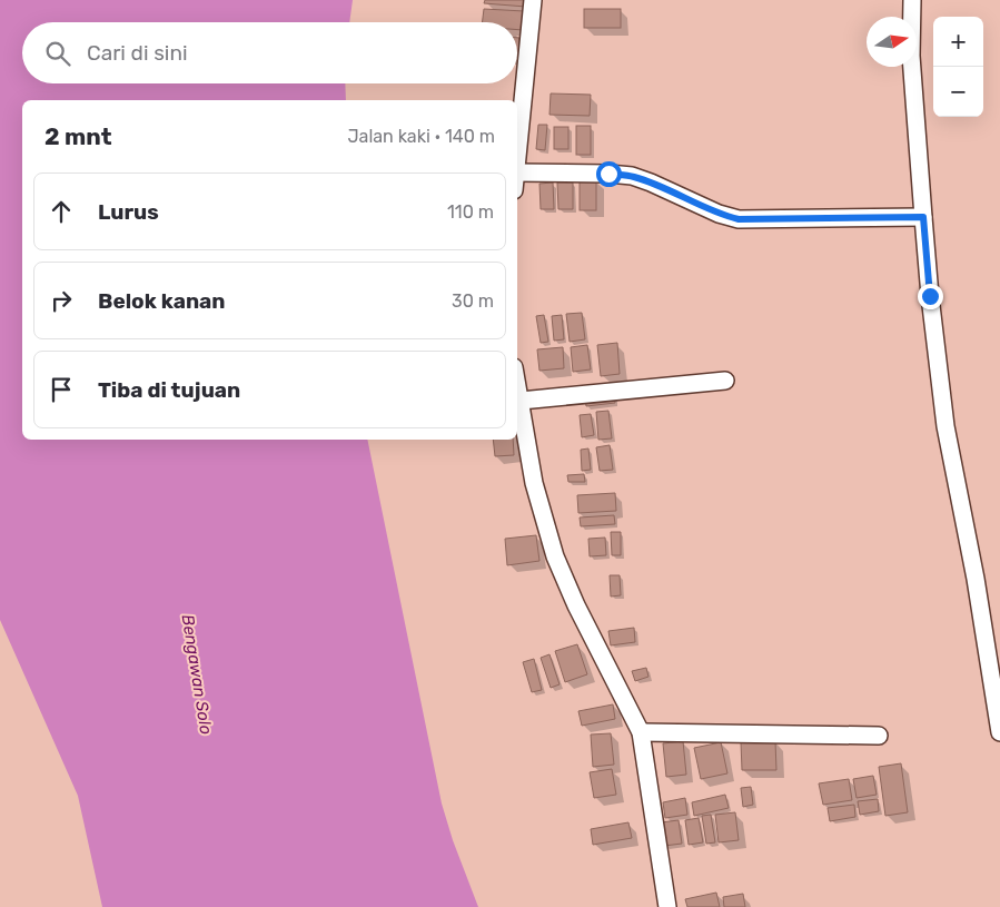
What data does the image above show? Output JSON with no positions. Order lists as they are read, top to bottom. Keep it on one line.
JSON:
{"water":["Bengawan Solo"],"north":"right","page":{"map_buttons":["+","−"],"search":"Cari di sini","heading":["2 mnt","Jalan kaki · 140 m"],"list":[["Lurus","110 m"],["Belok kanan","30 m"],"Tiba di tujuan"]}}
